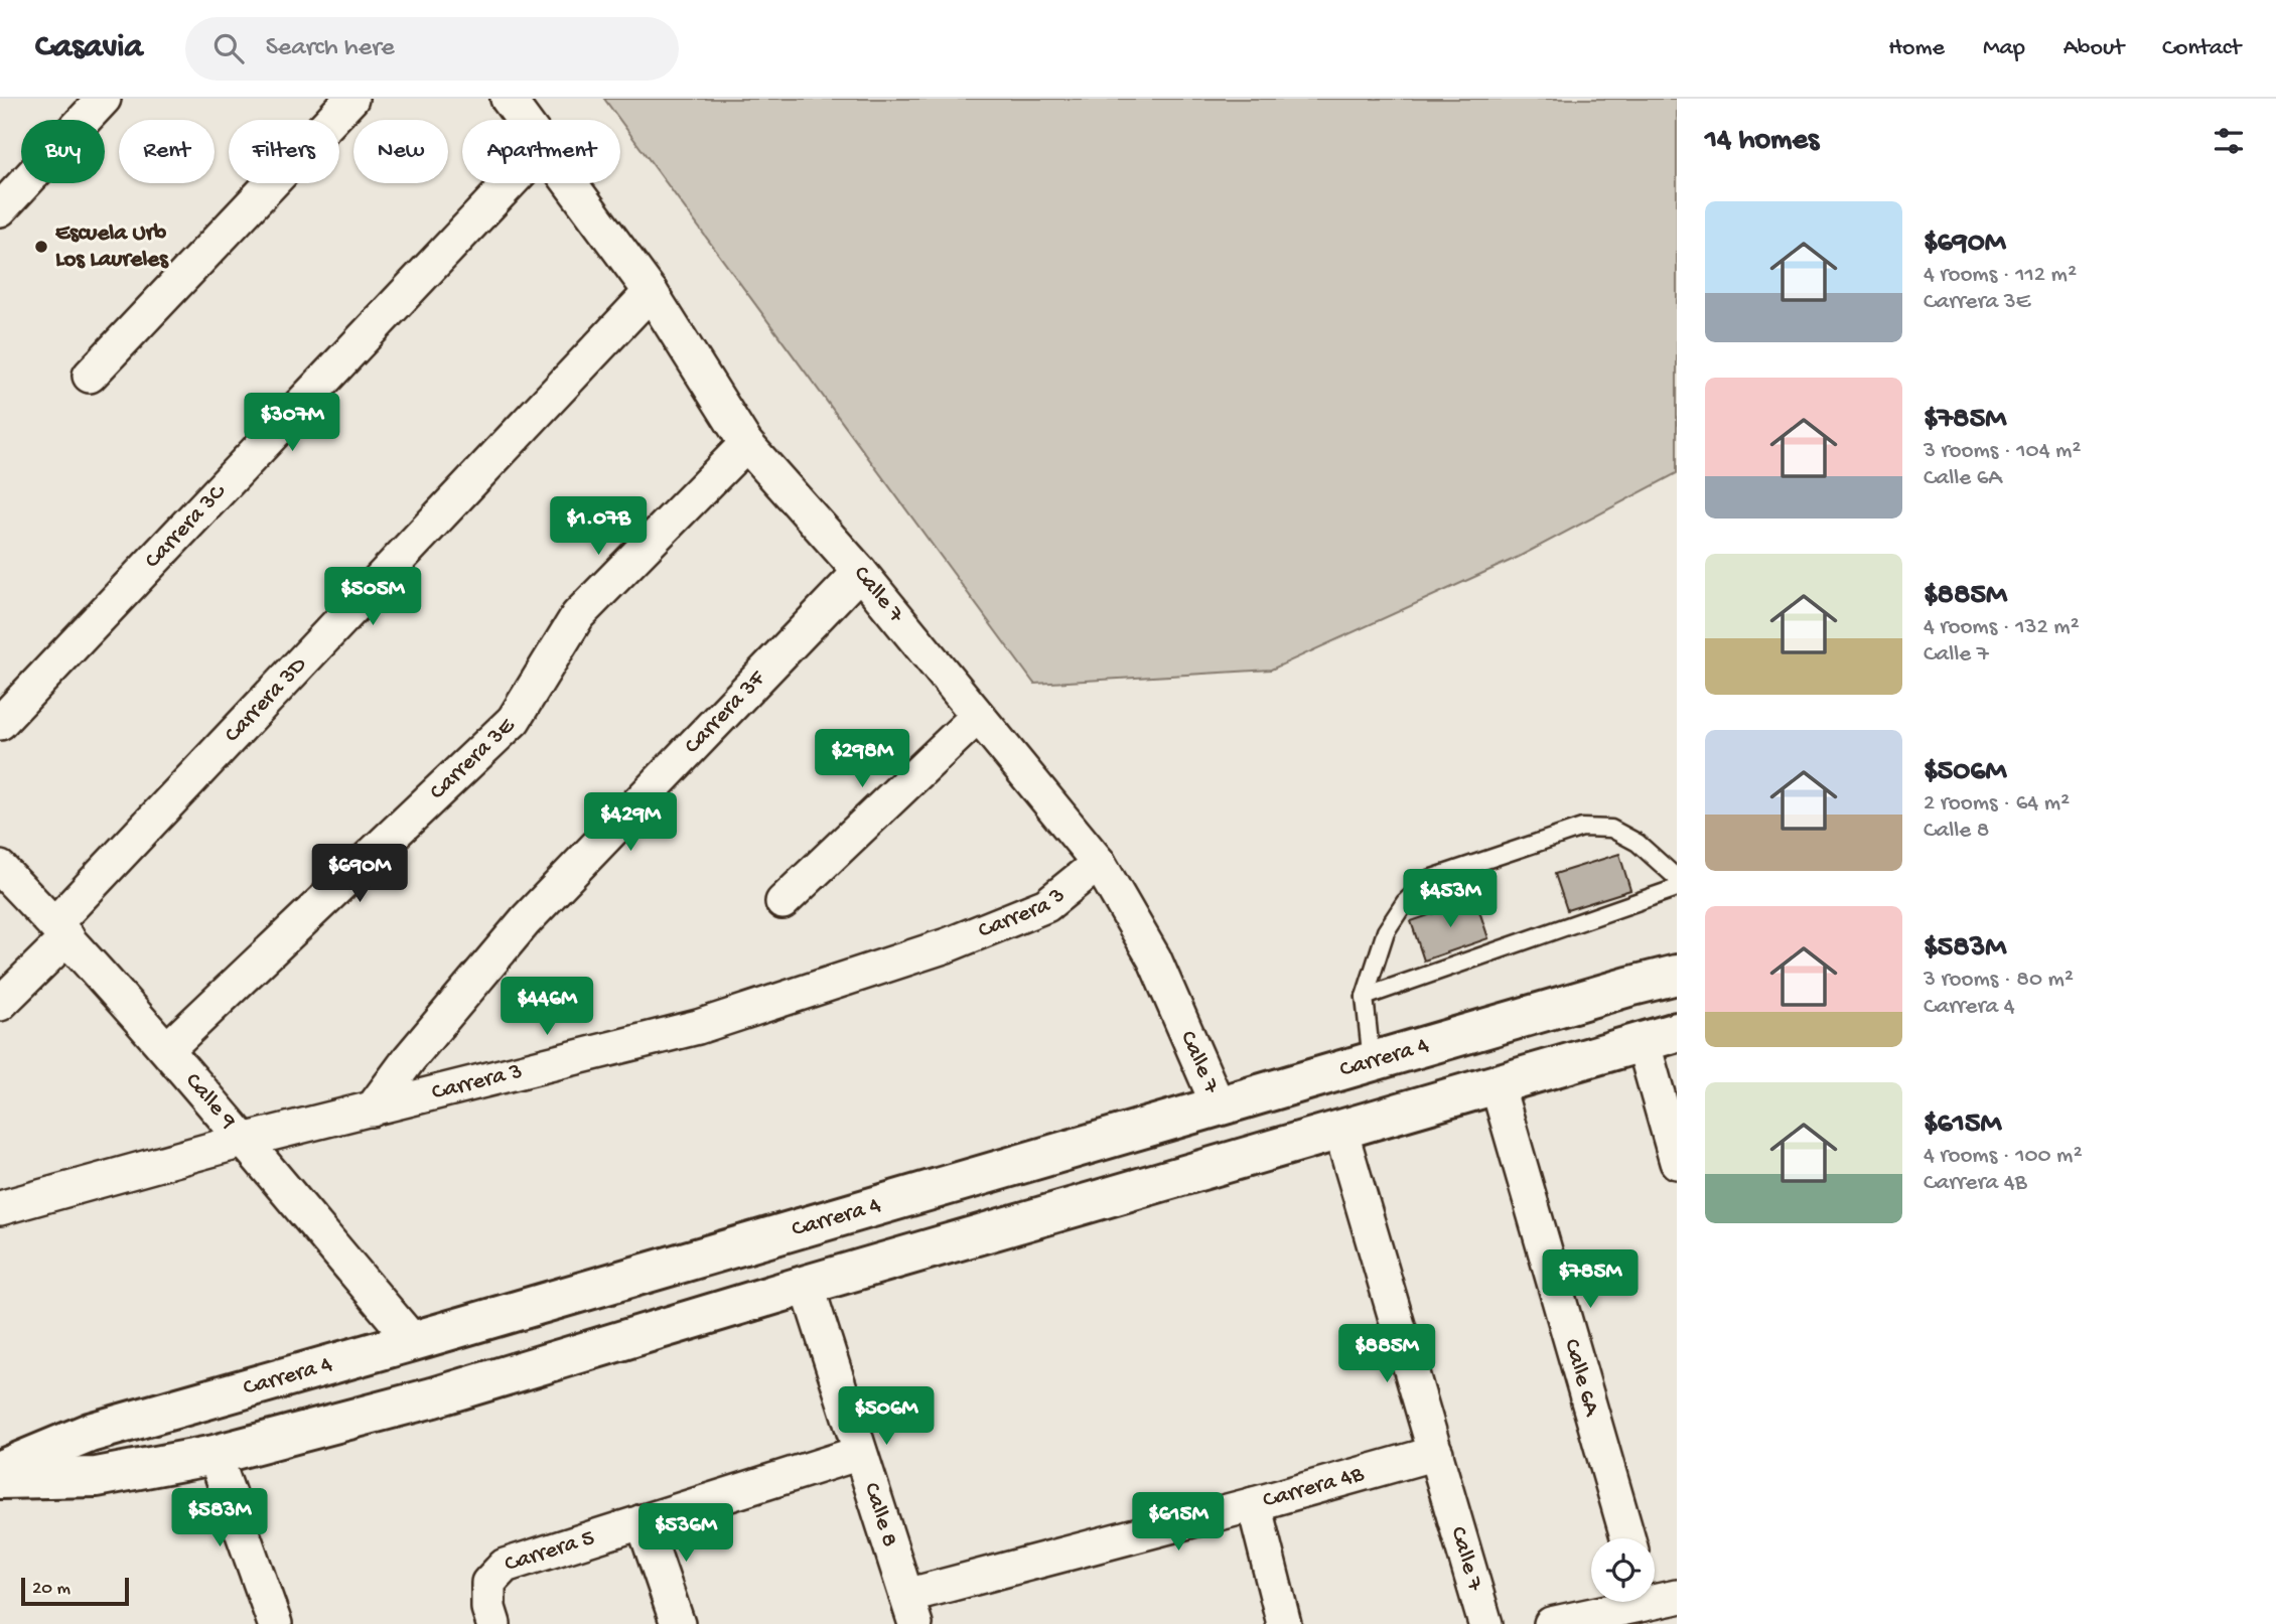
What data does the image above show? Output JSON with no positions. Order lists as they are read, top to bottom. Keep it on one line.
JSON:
{"streets":{"main road":["Carrera 4"],"street":["Carrera 3C","Calle 7","Carrera 3D","Carrera 3F","Carrera 3E","Carrera 3","Calle 9","Calle 6A","Carrera 4B","Calle 8","Carrera 5"]},"crossings":[["Calle 7","Carrera 3D"],["Calle 7","Carrera 3F"],["Calle 7","Carrera 3E"],["Calle 7","Carrera 3"],["Calle 7","Carrera 4"],["Calle 7","Carrera 4B"],["Carrera 3D","Calle 9"],["Carrera 3F","Carrera 3"],["Carrera 3E","Calle 9"],["Carrera 3","Calle 9"],["Carrera 4","Calle 9"],["Carrera 4B","Calle 8"],["Calle 8","Carrera 5"]],"places":["Escuela Urb Los Laureles"],"scale_bar":"20 m","page":{"header":"Casavia","search":"Search here","nav":["Home","Map","About","Contact"],"heading":"14 homes","chip":["Buy","Rent","Filters","New","Apartment"],"list":[{"name":"$690M","note":"4 rooms · 112 m² · Carrera 3E"},{"name":"$785M","note":"3 rooms · 104 m² · Calle 6A"},{"name":"$885M","note":"4 rooms · 132 m² · Calle 7"},{"name":"$506M","note":"2 rooms · 64 m² · Calle 8"},{"name":"$583M","note":"3 rooms · 80 m² · Carrera 4"},{"name":"$615M","note":"4 rooms · 100 m² · Carrera 4B"}],"price":["$307M","$1.07B","$505M","$298M","$429M","$690M","$453M","$446M","$785M","$885M","$506M","$583M","$615M","$536M"],"scale":"20 m"}}
